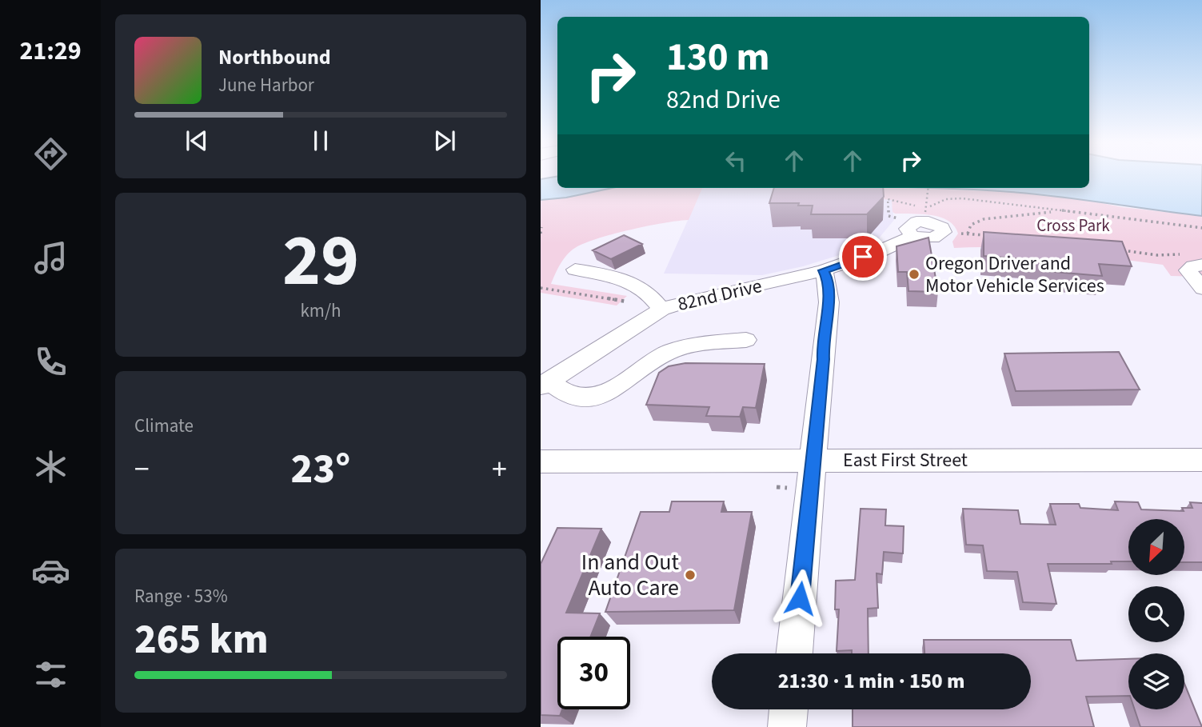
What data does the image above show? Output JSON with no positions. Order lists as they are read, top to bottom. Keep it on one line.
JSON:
{"streets":{"street":["82nd Drive","East First Street"]},"parks":["Cross Park"],"places":["Oregon Driver and Motor Vehicle Services","In and Out Auto Care"],"north":"bottom left","page":{"tabs":"21:29","turn":["130 m","82nd Drive"],"song":["Northbound","June Harbor"],"tile":[["29","km/h"],"Climate",["Range · 53%","265 km"]],"heat":["−","23°","+"],"limit":"30","trip":"21:30 · 1 min · 150 m"}}
